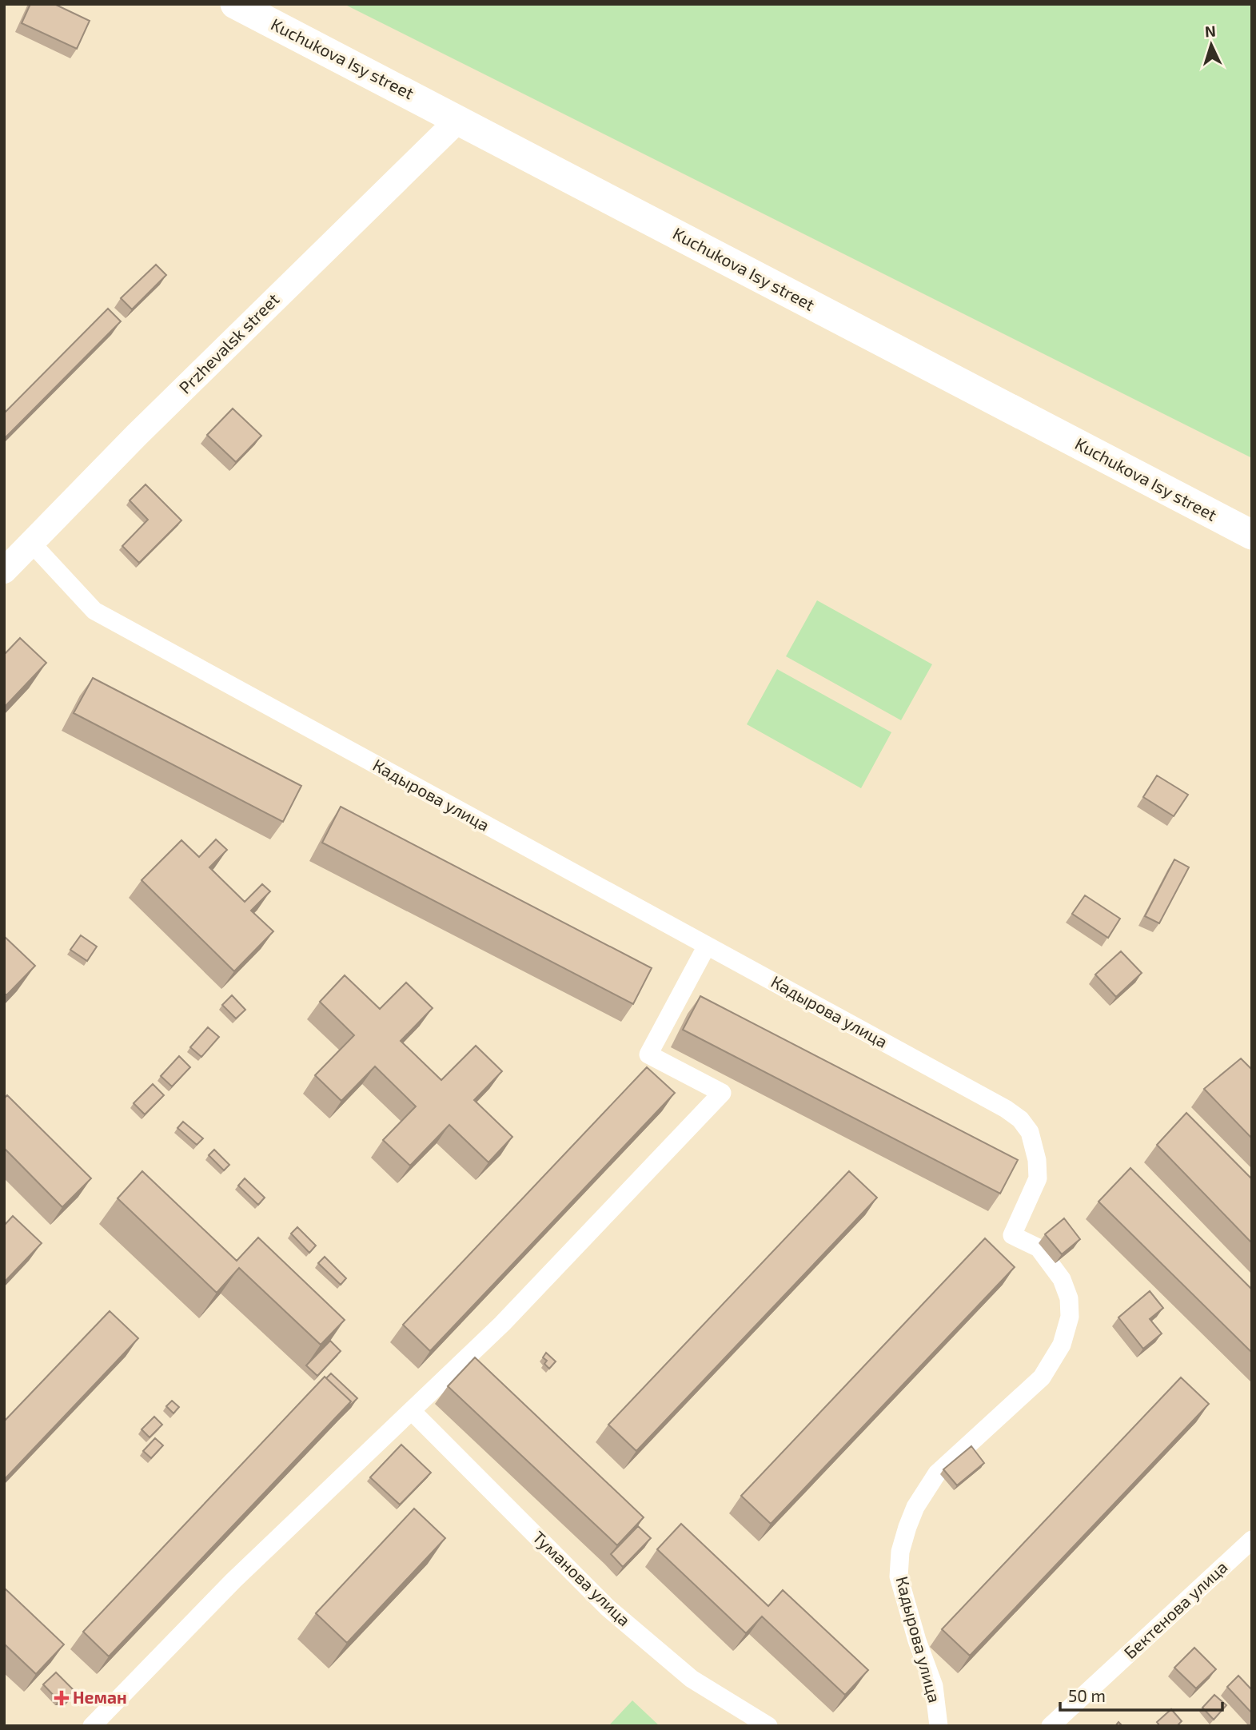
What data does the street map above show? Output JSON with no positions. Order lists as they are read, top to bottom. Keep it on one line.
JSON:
{"streets":{"main road":["Kuchukova Isy street","Przhevalsk street"],"street":["Кадырова улица","Туманова улица","Бектенова улица"]},"crossings":[["Kuchukova Isy street","Przhevalsk street"],["Przhevalsk street","Кадырова улица"]],"places":{"health":["Неман"]},"scale_bar":"50 m","north":"top"}
